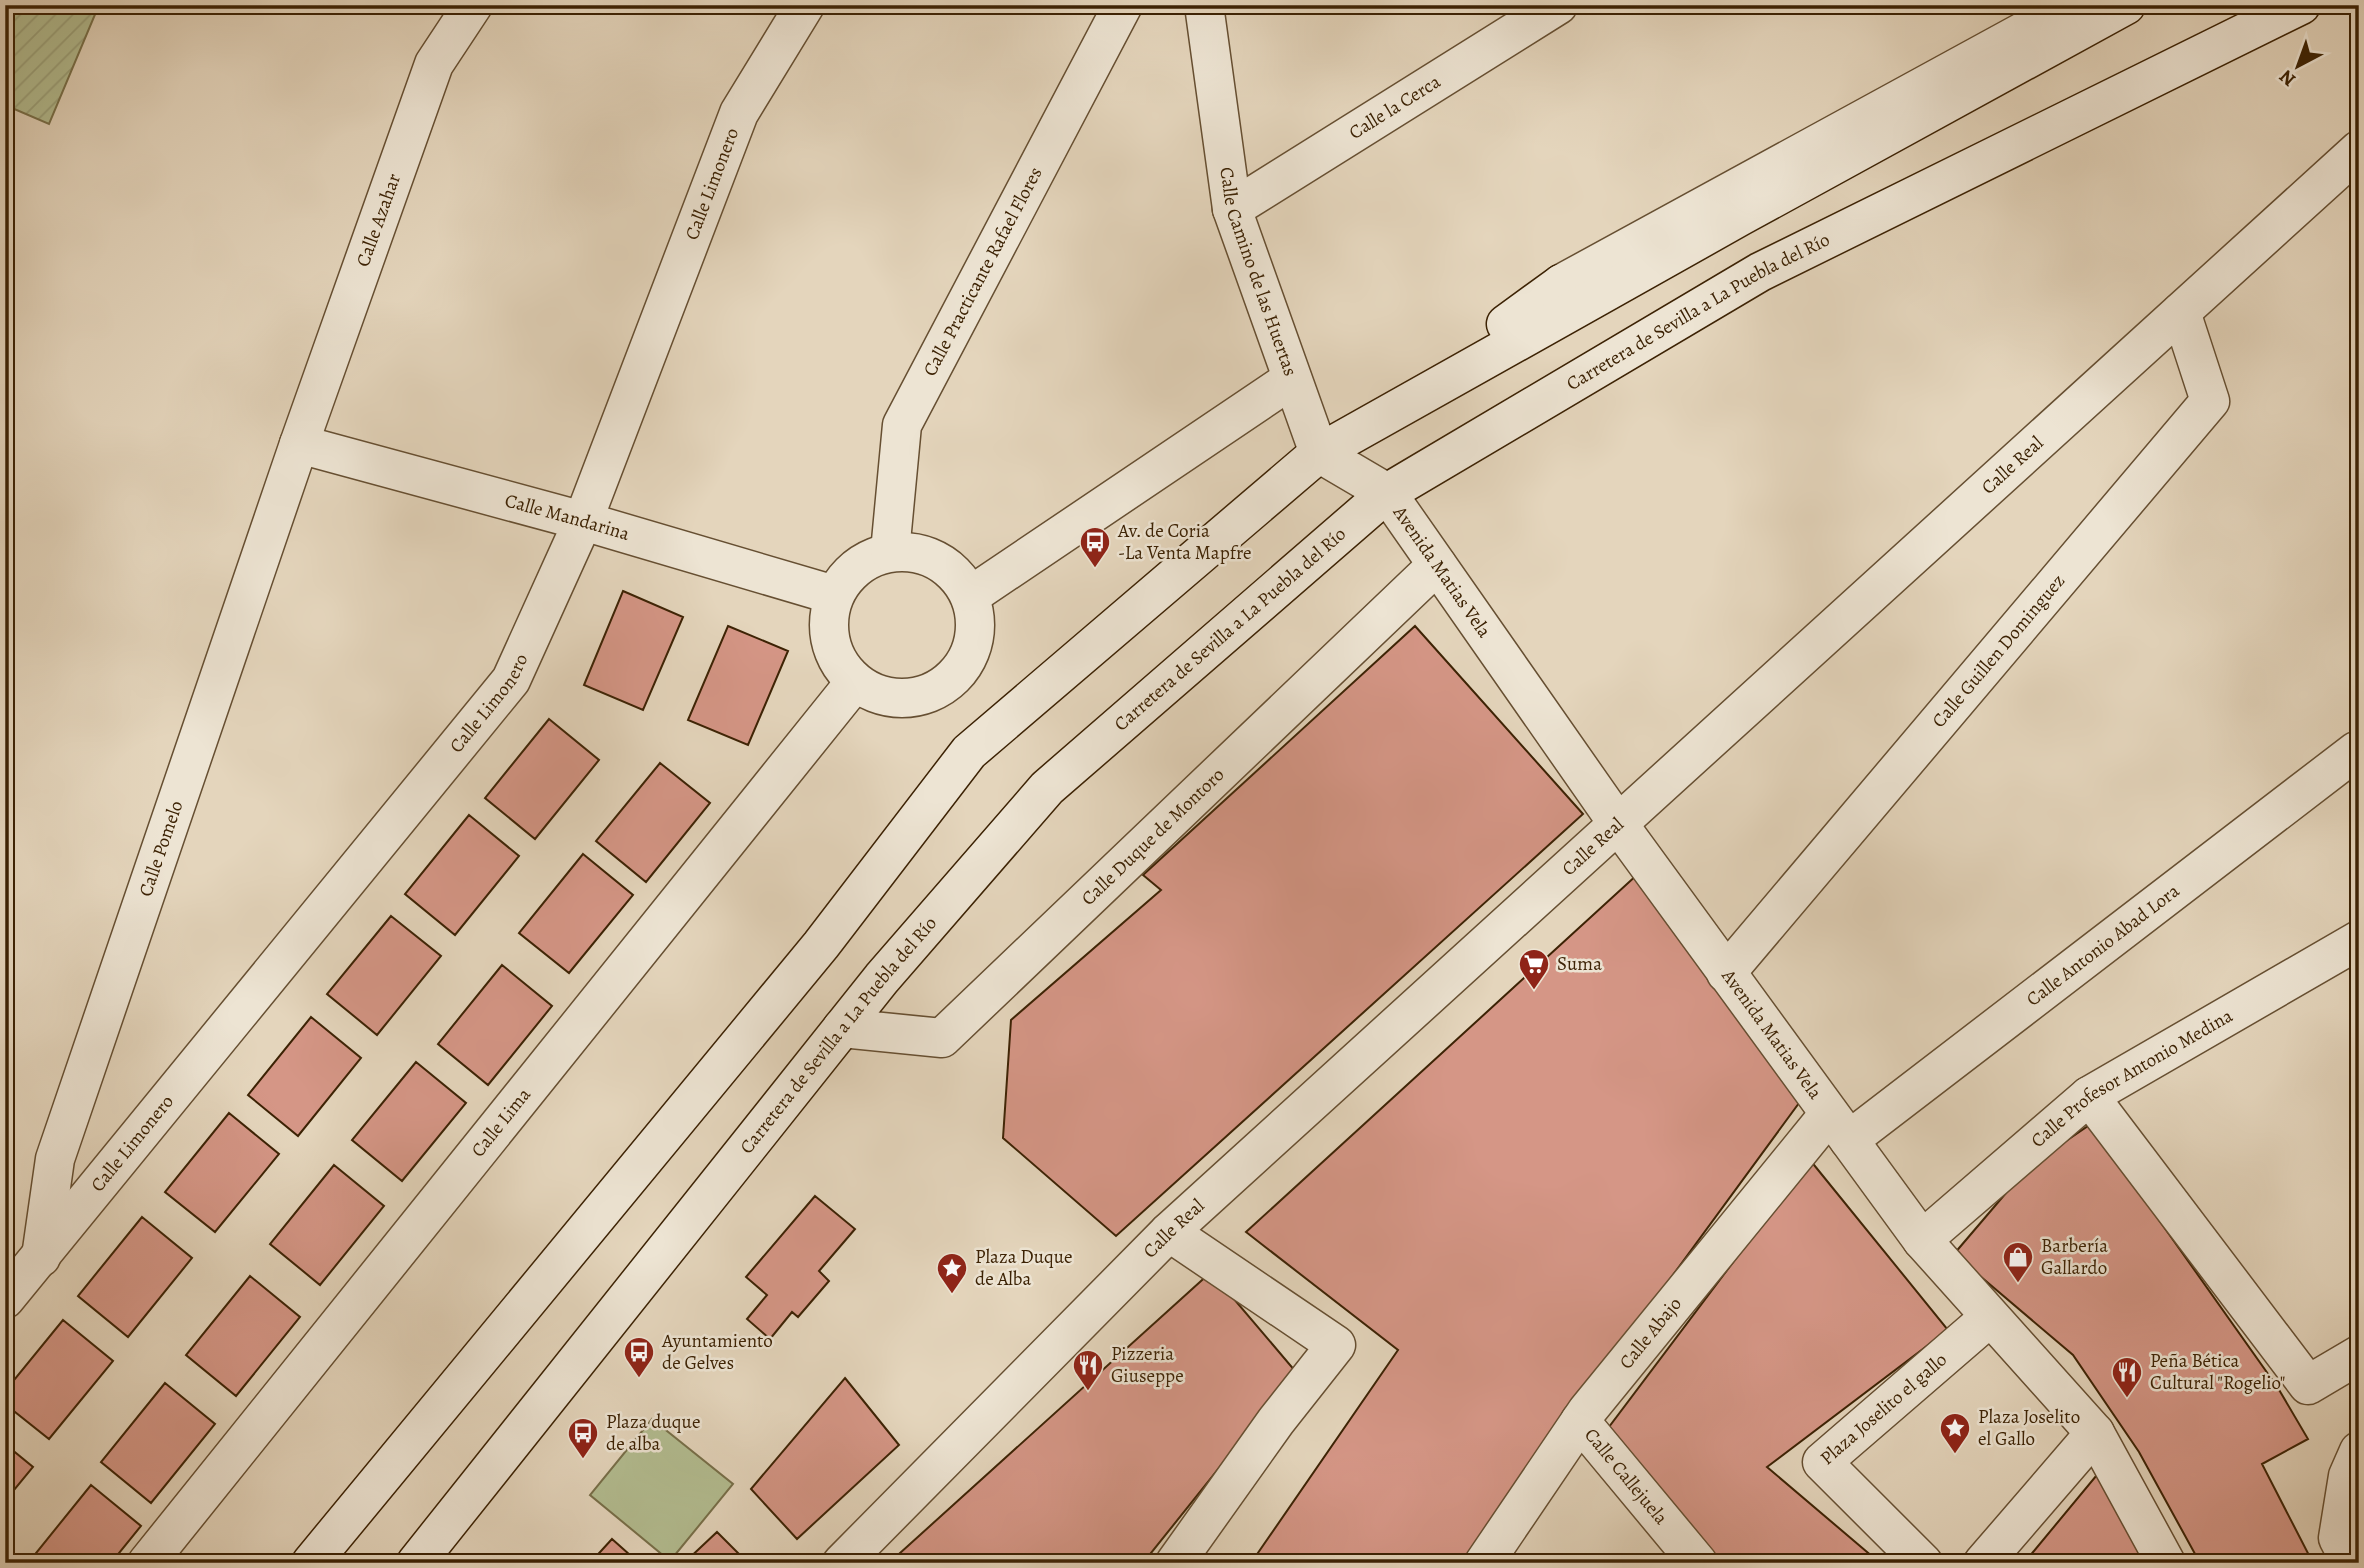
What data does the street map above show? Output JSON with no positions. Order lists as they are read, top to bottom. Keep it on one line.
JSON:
{"streets":{"street":["Calle la Cerca","Calle Limonero","Calle Azahar","Calle Camino de las Huertas","Calle Practicante Rafael Flores","Carretera de Sevilla a La Puebla del Río","Calle Real","Calle Mandarina","Avenida Matias Vela","Calle Guillen Dominguez","Calle Duque de Montoro","Calle Pomelo","Calle Antonio Abad Lora","Calle Profesor Antonio Medina","Calle Lima","Calle Abajo","Plaza Joselito el gallo","Calle Callejuela"]},"crossings":[["Calle la Cerca","Calle Camino de las Huertas"],["Calle Limonero","Calle Mandarina"],["Calle Limonero","Calle Pomelo"],["Calle Azahar","Calle Mandarina"],["Calle Azahar","Calle Pomelo"],["Calle Practicante Rafael Flores","Calle Mandarina"],["Calle Practicante Rafael Flores","Calle Lima"],["Carretera de Sevilla a La Puebla del Río","Avenida Matias Vela"],["Carretera de Sevilla a La Puebla del Río","Calle Duque de Montoro"],["Calle Real","Avenida Matias Vela"],["Calle Real","Calle Guillen Dominguez"],["Calle Mandarina","Calle Pomelo"],["Calle Mandarina","Calle Lima"],["Avenida Matias Vela","Calle Guillen Dominguez"],["Avenida Matias Vela","Calle Duque de Montoro"],["Avenida Matias Vela","Calle Antonio Abad Lora"],["Avenida Matias Vela","Calle Profesor Antonio Medina"],["Avenida Matias Vela","Calle Abajo"],["Avenida Matias Vela","Plaza Joselito el gallo"],["Calle Antonio Abad Lora","Calle Abajo"],["Calle Abajo","Calle Callejuela"]],"places":{"bus stop":["Av. de Coria -La Venta Mapfre","Ayuntamiento de Gelves","Plaza duque de alba"],"supermarket":["Suma"],"shop":["Barbería Gallardo"],"place":["Plaza Duque de Alba","Plaza Joselito el Gallo"],"restaurant":["Pizzeria Giuseppe","Peña Bética Cultural \"Rogelio\""]},"north":"bottom left"}
